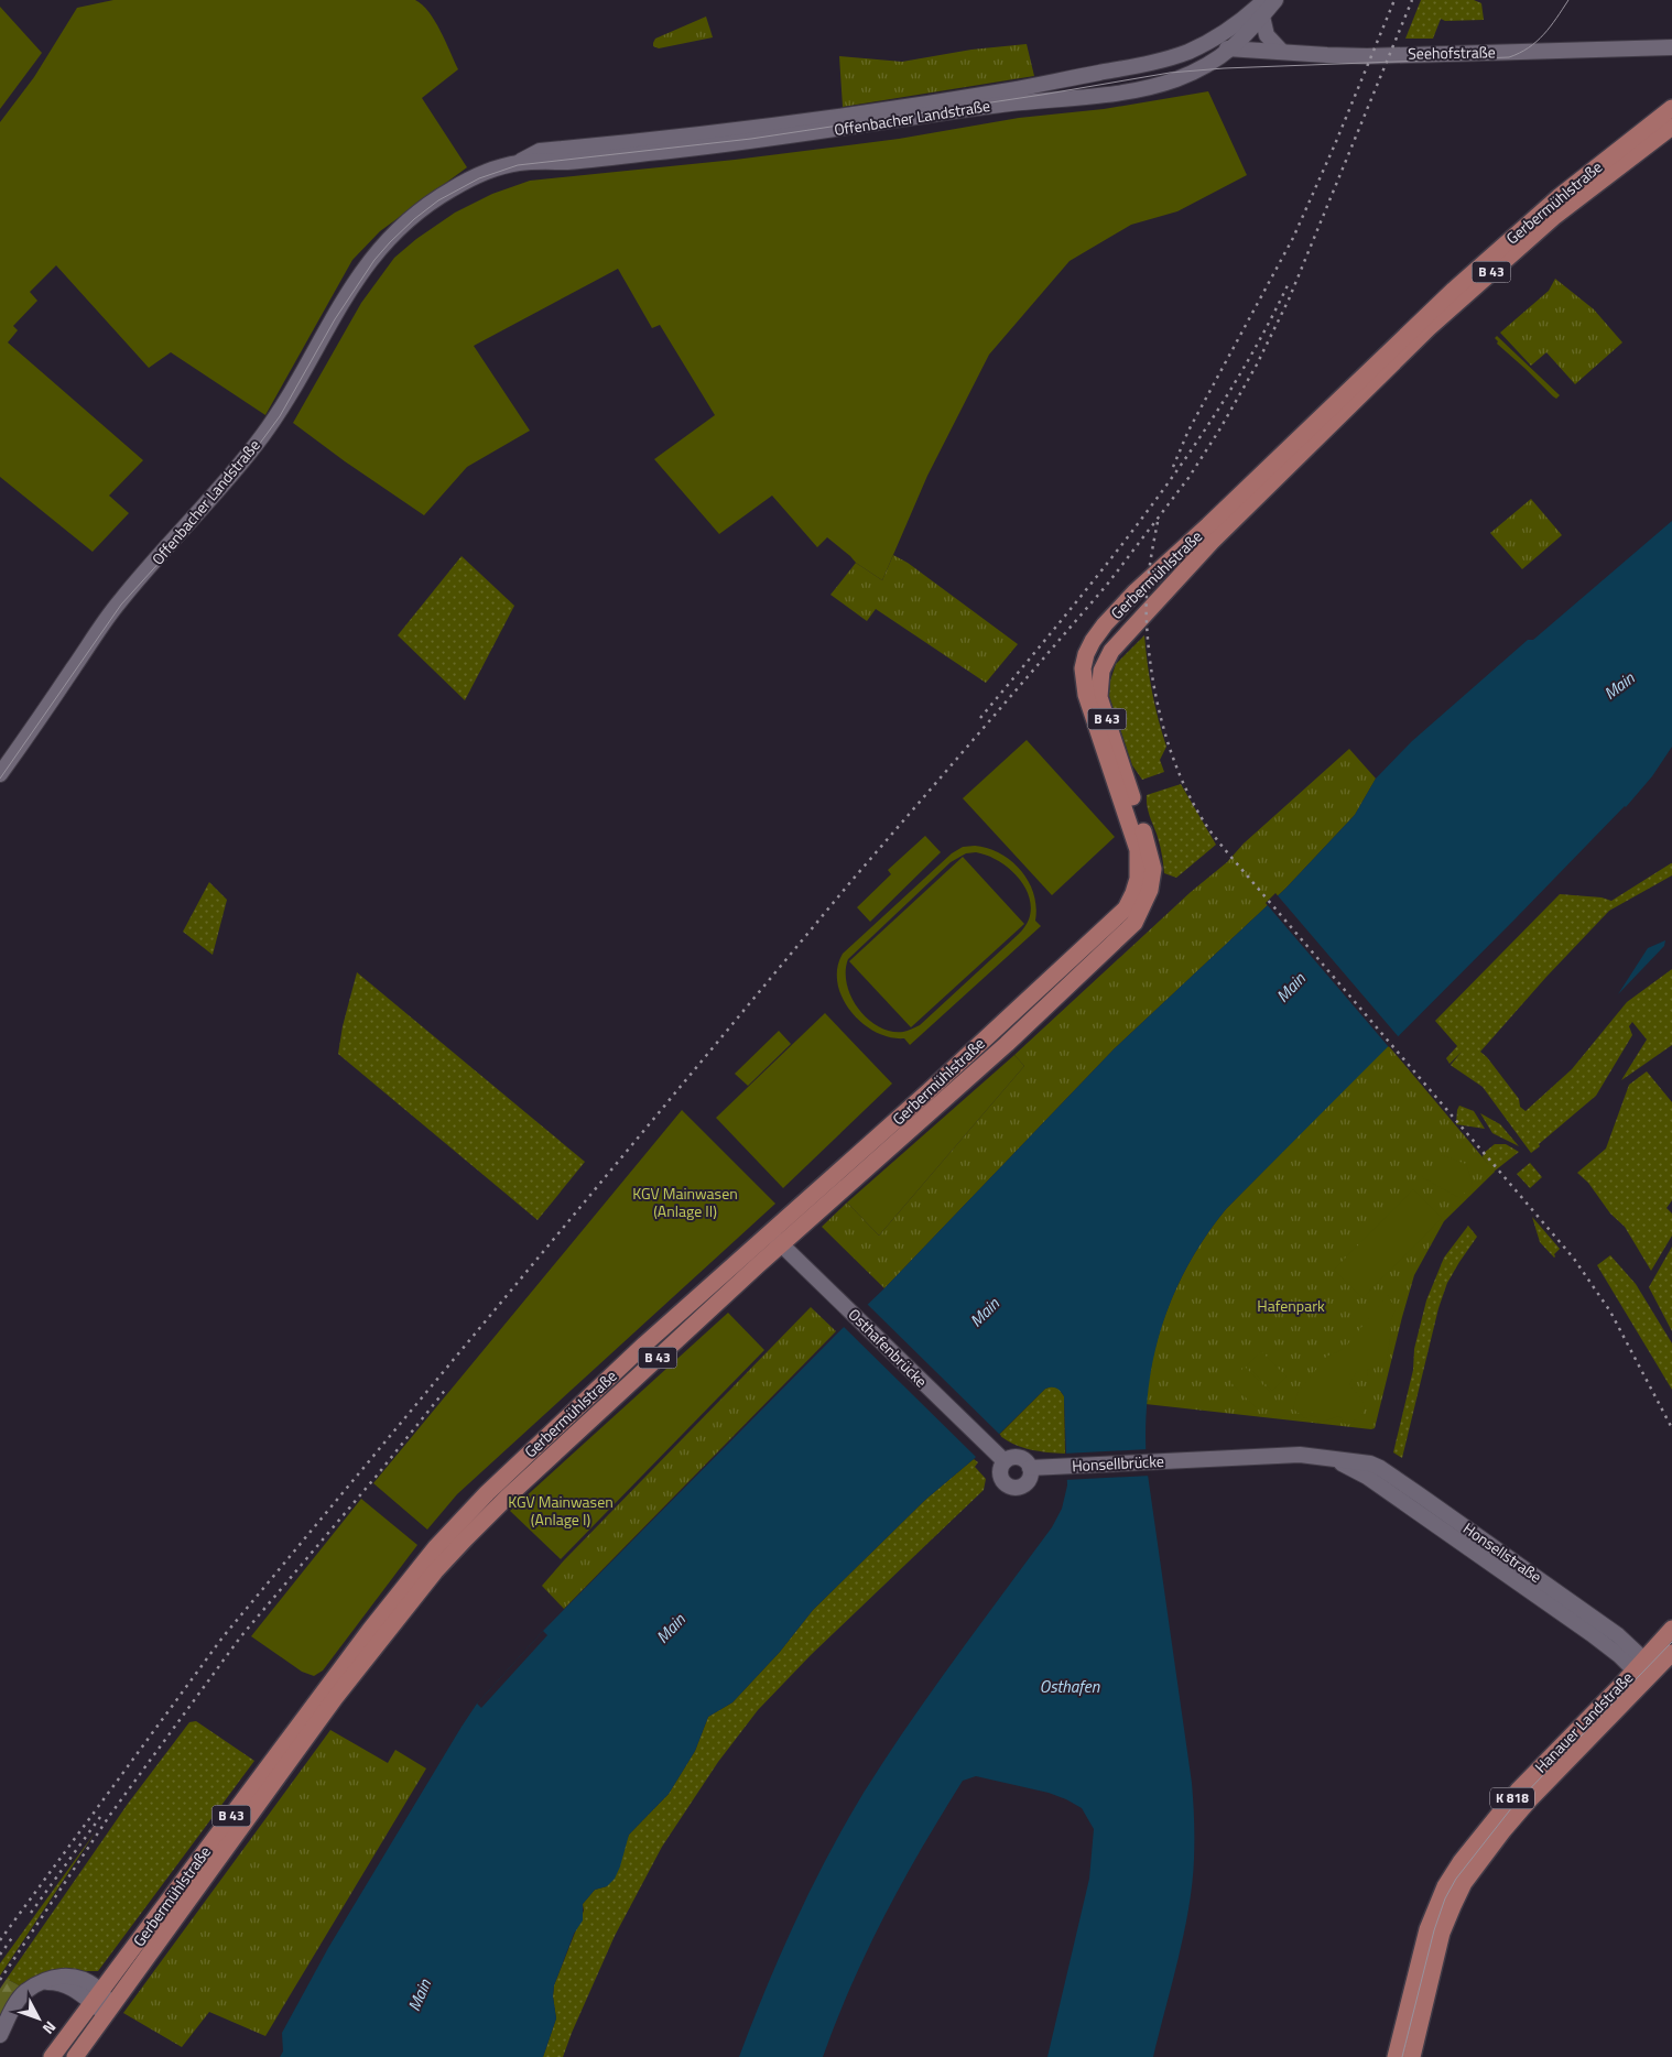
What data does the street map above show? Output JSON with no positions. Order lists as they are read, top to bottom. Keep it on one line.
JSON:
{"streets":{"main road":["Seehofstraße","Offenbacher Landstraße","Gerbermühlstraße","B 43","Osthafenbrücke","Honsellbrücke","Honsellstraße","Hanauer Landstraße","K 818"]},"crossings":[["Seehofstraße","Offenbacher Landstraße"],["Gerbermühlstraße","Osthafenbrücke"],["Osthafenbrücke","Honsellbrücke"],["Honsellbrücke","Honsellstraße"],["Honsellstraße","Hanauer Landstraße"]],"water":["Main","Osthafen"],"parks":["KGV Mainwasen (Anlage II)","Hafenpark","KGV Mainwasen (Anlage I)"],"north":"bottom right"}
